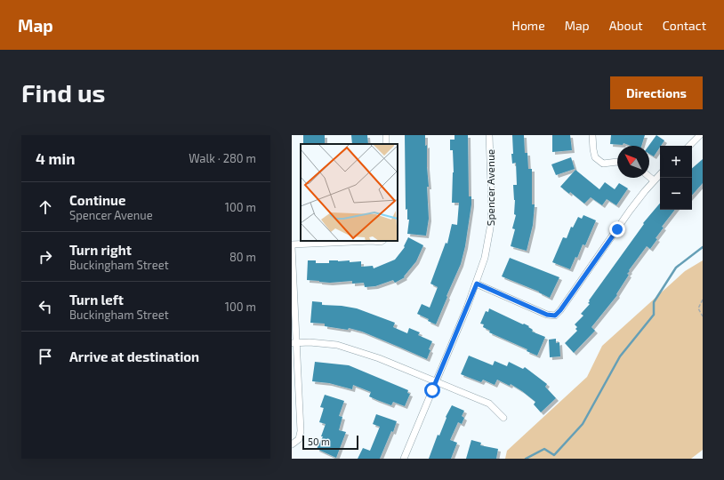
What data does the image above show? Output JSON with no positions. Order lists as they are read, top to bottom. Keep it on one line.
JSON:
{"streets":{"street":["Spencer Avenue"]},"scale_bar":"50 m","north":"top left","page":{"header":"Map","nav":["Home","Map","About","Contact"],"buttons":"Directions","title":"Find us","heading":["4 min","Walk · 280 m"],"map_buttons":["+","−"],"list":[["Continue","Spencer Avenue","100 m"],["Turn right","Buckingham Street","80 m"],["Turn left","Buckingham Street","100 m"],"Arrive at destination"],"scale":"50 m"}}
